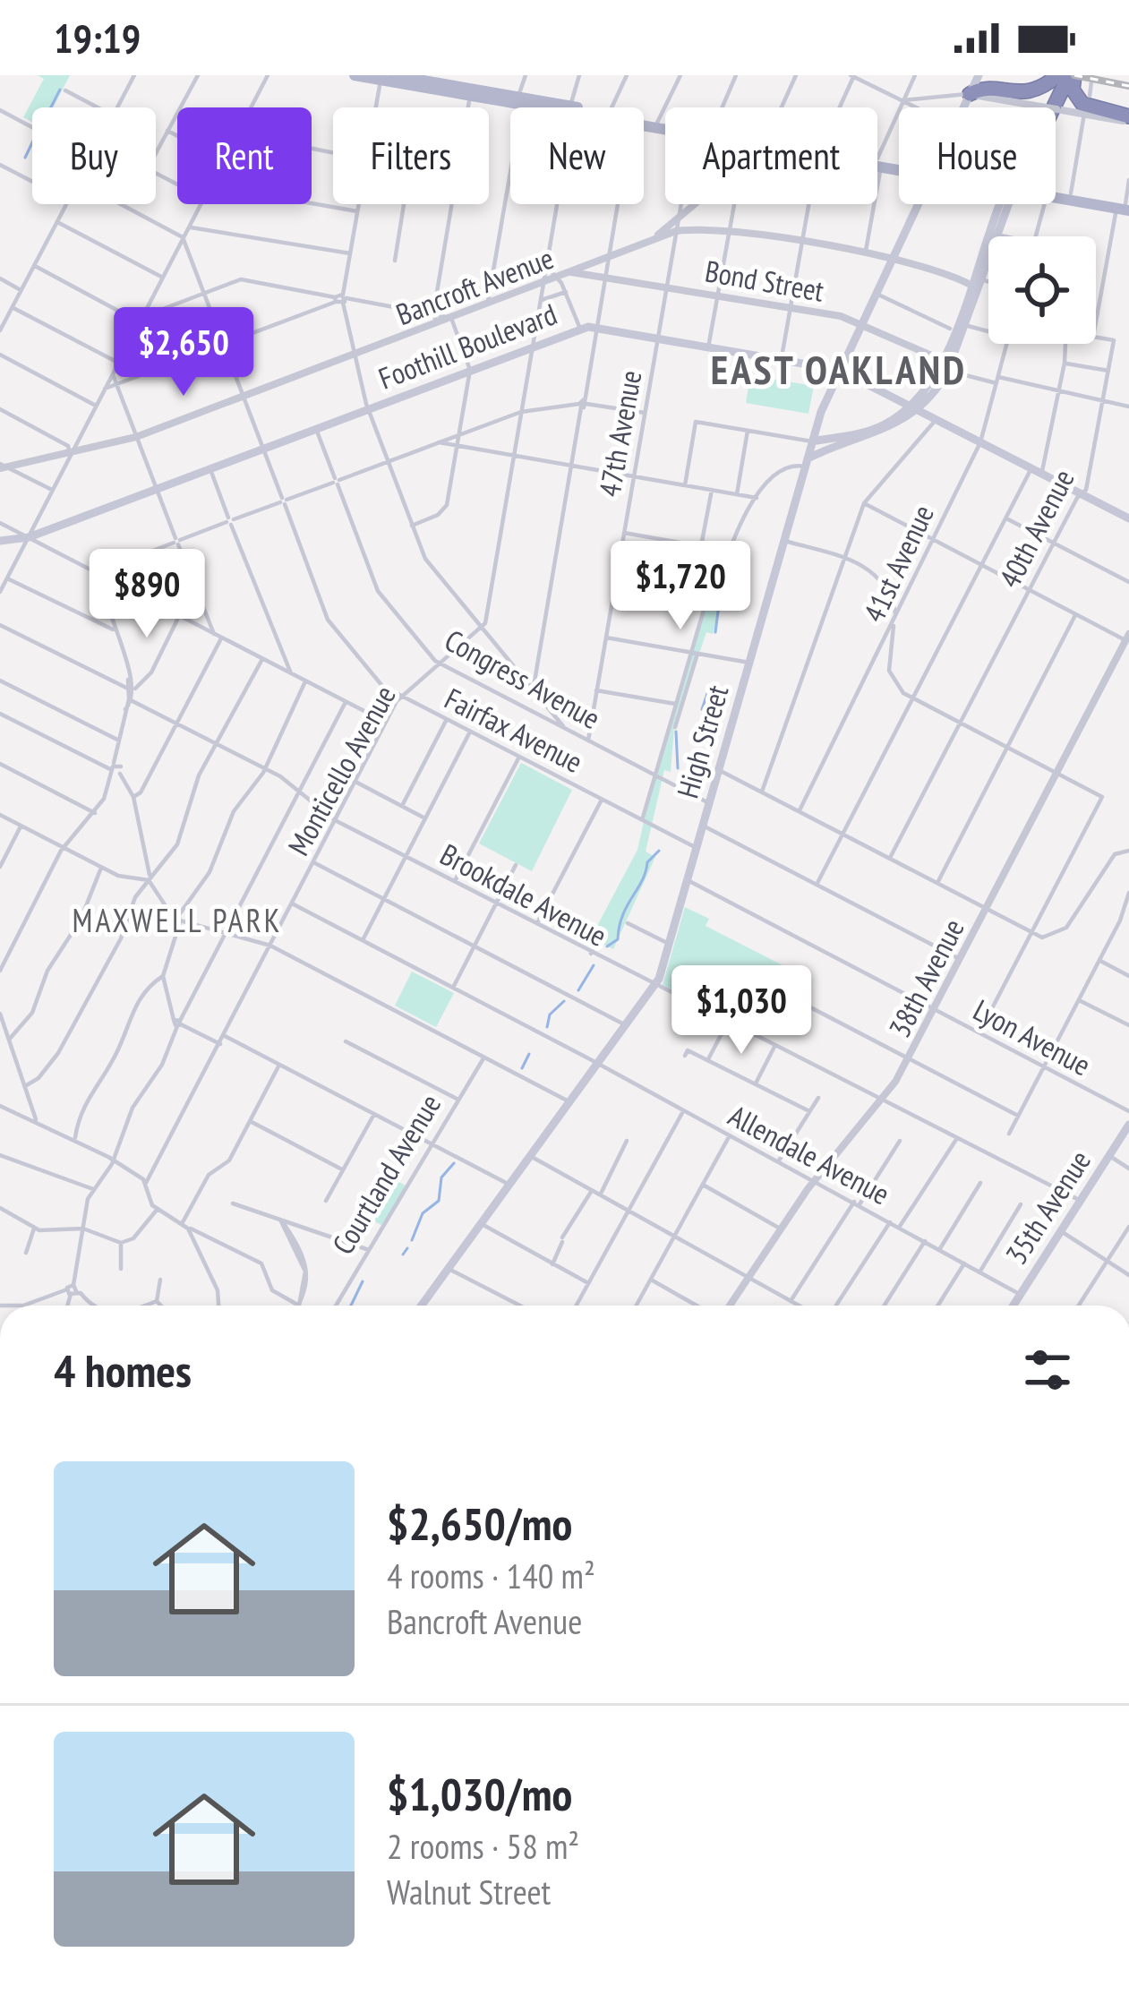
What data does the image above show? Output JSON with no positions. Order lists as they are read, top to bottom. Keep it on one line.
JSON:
{"streets":{"main road":["Foothill Boulevard","High Street","35th Avenue"],"street":["Bond Street","Bancroft Avenue","47th Avenue","40th Avenue","41st Avenue","Congress Avenue","Fairfax Avenue","Monticello Avenue","Brookdale Avenue","38th Avenue","Lyon Avenue","Allendale Avenue","Courtland Avenue"]},"crossings":[["Bond Street","Bancroft Avenue"],["Bond Street","47th Avenue"],["Bond Street","High Street"],["Bancroft Avenue","47th Avenue"],["Bancroft Avenue","Fairfax Avenue"],["Bancroft Avenue","High Street"],["Foothill Boulevard","47th Avenue"],["Foothill Boulevard","40th Avenue"],["Foothill Boulevard","41st Avenue"],["Foothill Boulevard","Congress Avenue"],["Foothill Boulevard","Fairfax Avenue"],["Foothill Boulevard","High Street"],["47th Avenue","Congress Avenue"],["Congress Avenue","High Street"],["Congress Avenue","Monticello Avenue"],["Fairfax Avenue","High Street"],["Fairfax Avenue","Monticello Avenue"],["High Street","Brookdale Avenue"],["High Street","Lyon Avenue"],["High Street","Allendale Avenue"],["Monticello Avenue","Brookdale Avenue"],["Monticello Avenue","Allendale Avenue"],["Brookdale Avenue","38th Avenue"],["Brookdale Avenue","35th Avenue"],["38th Avenue","Lyon Avenue"],["38th Avenue","Allendale Avenue"],["Allendale Avenue","35th Avenue"]],"districts":["EAST OAKLAND","MAXWELL PARK"],"page":{"status":"19:19","chip":["Buy","Rent","Filters","New","Apartment","House"],"price":["$2,650","$1,720","$890","$1,030"],"heading":"4 homes","list":[{"name":"$2,650/mo","note":"4 rooms · 140 m² · Bancroft Avenue"},{"name":"$1,030/mo","note":"2 rooms · 58 m² · Walnut Street"}]}}
